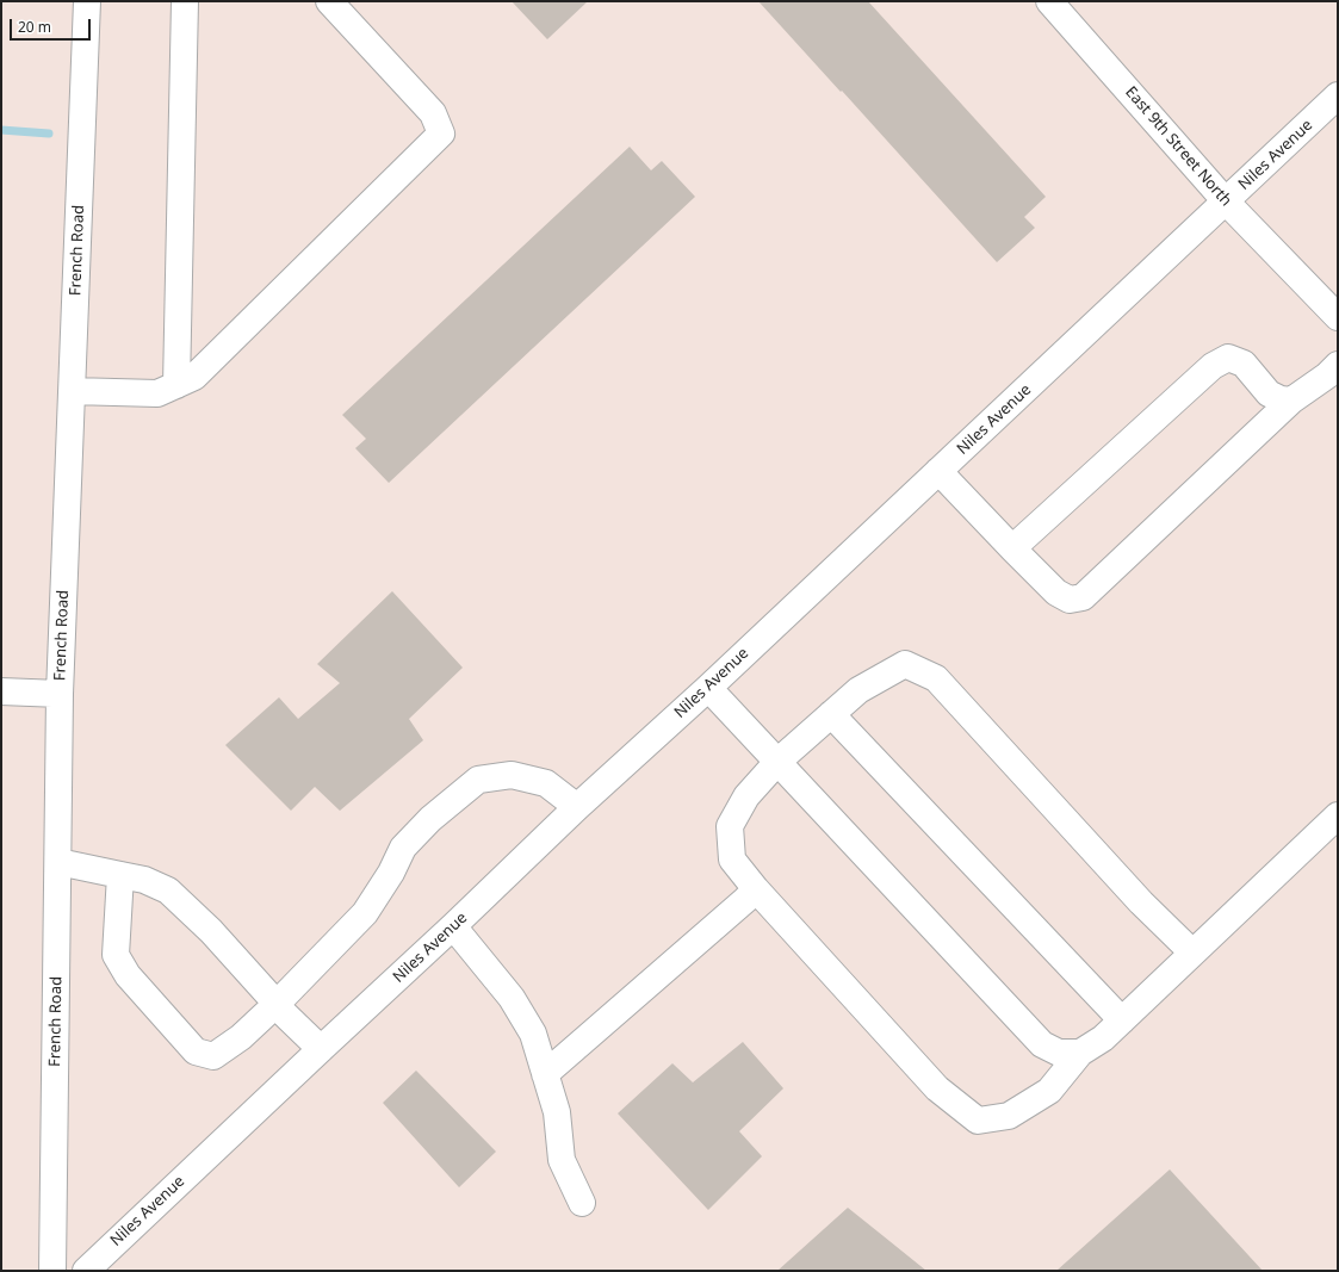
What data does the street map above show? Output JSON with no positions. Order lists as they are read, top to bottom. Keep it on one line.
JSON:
{"streets":{"street":["East 9th Street North","Niles Avenue","French Road"]},"crossings":[["East 9th Street North","Niles Avenue"]],"scale_bar":"20 m"}
